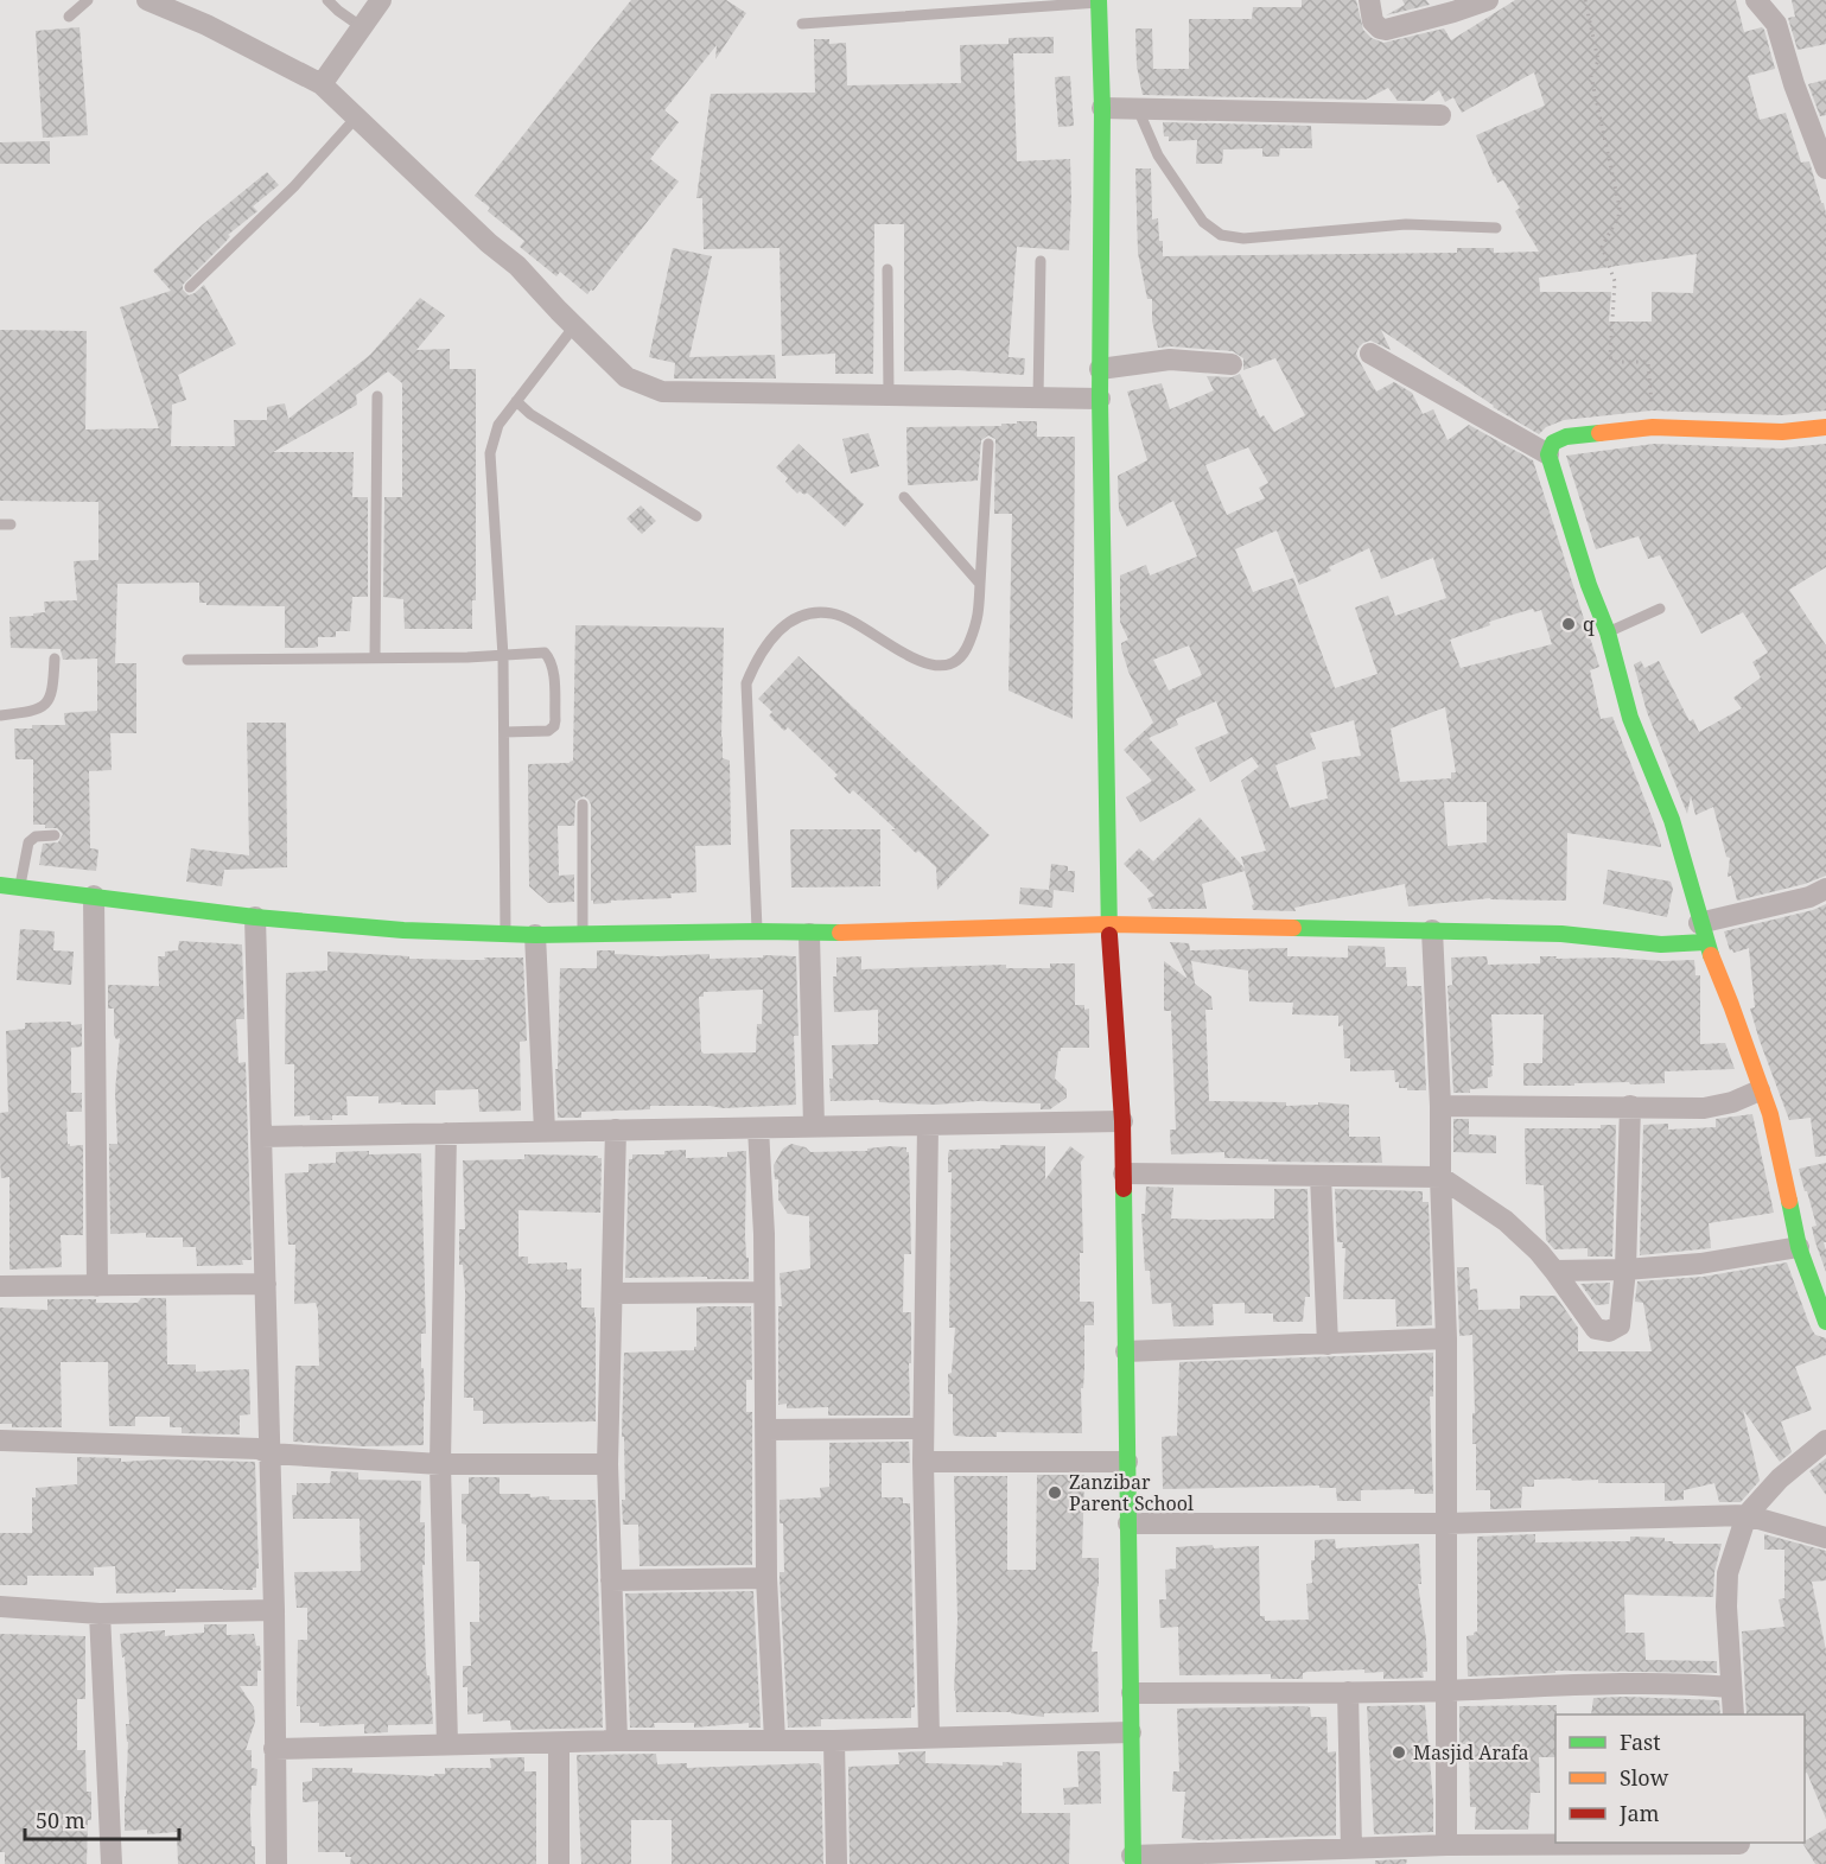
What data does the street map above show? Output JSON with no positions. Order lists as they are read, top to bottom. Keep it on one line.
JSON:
{"places":["q","Zanzibar Parent School","Masjid Arafa"],"legend":["Fast","Slow","Jam"],"scale_bar":"50 m"}
